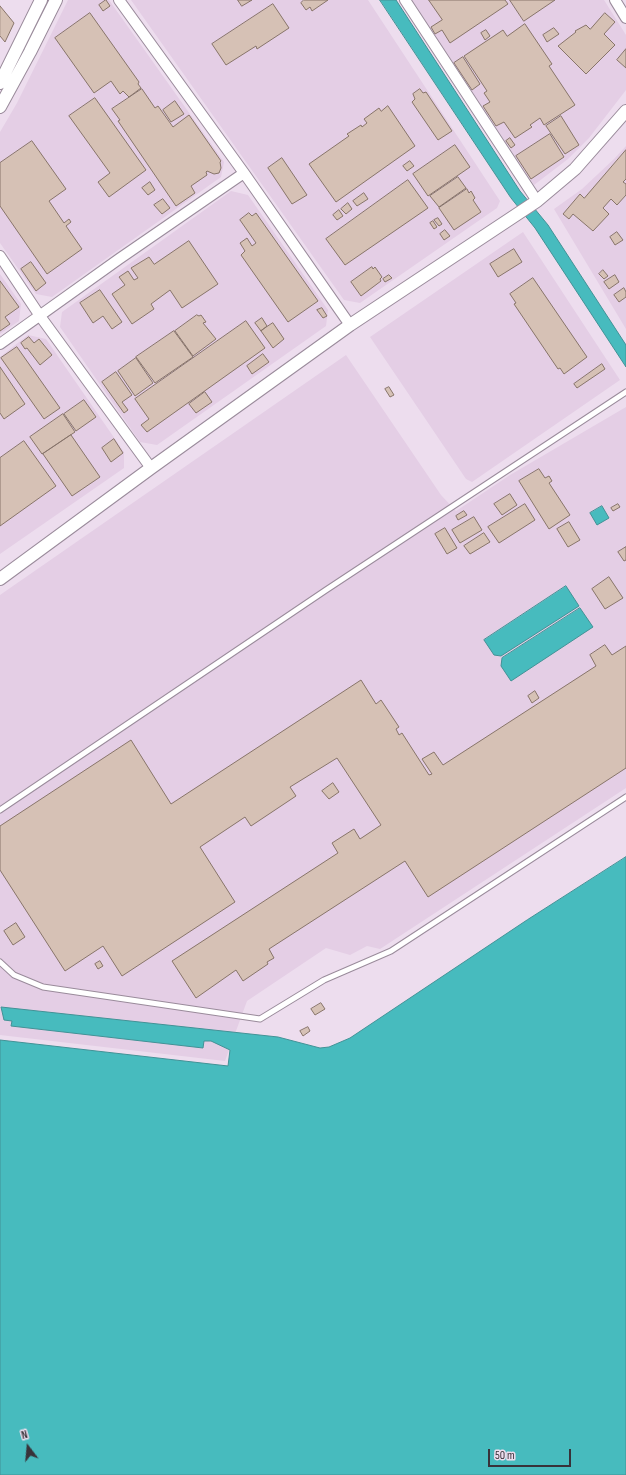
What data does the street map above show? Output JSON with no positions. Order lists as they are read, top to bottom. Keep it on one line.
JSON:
{"scale_bar":"50 m","north":"top"}
